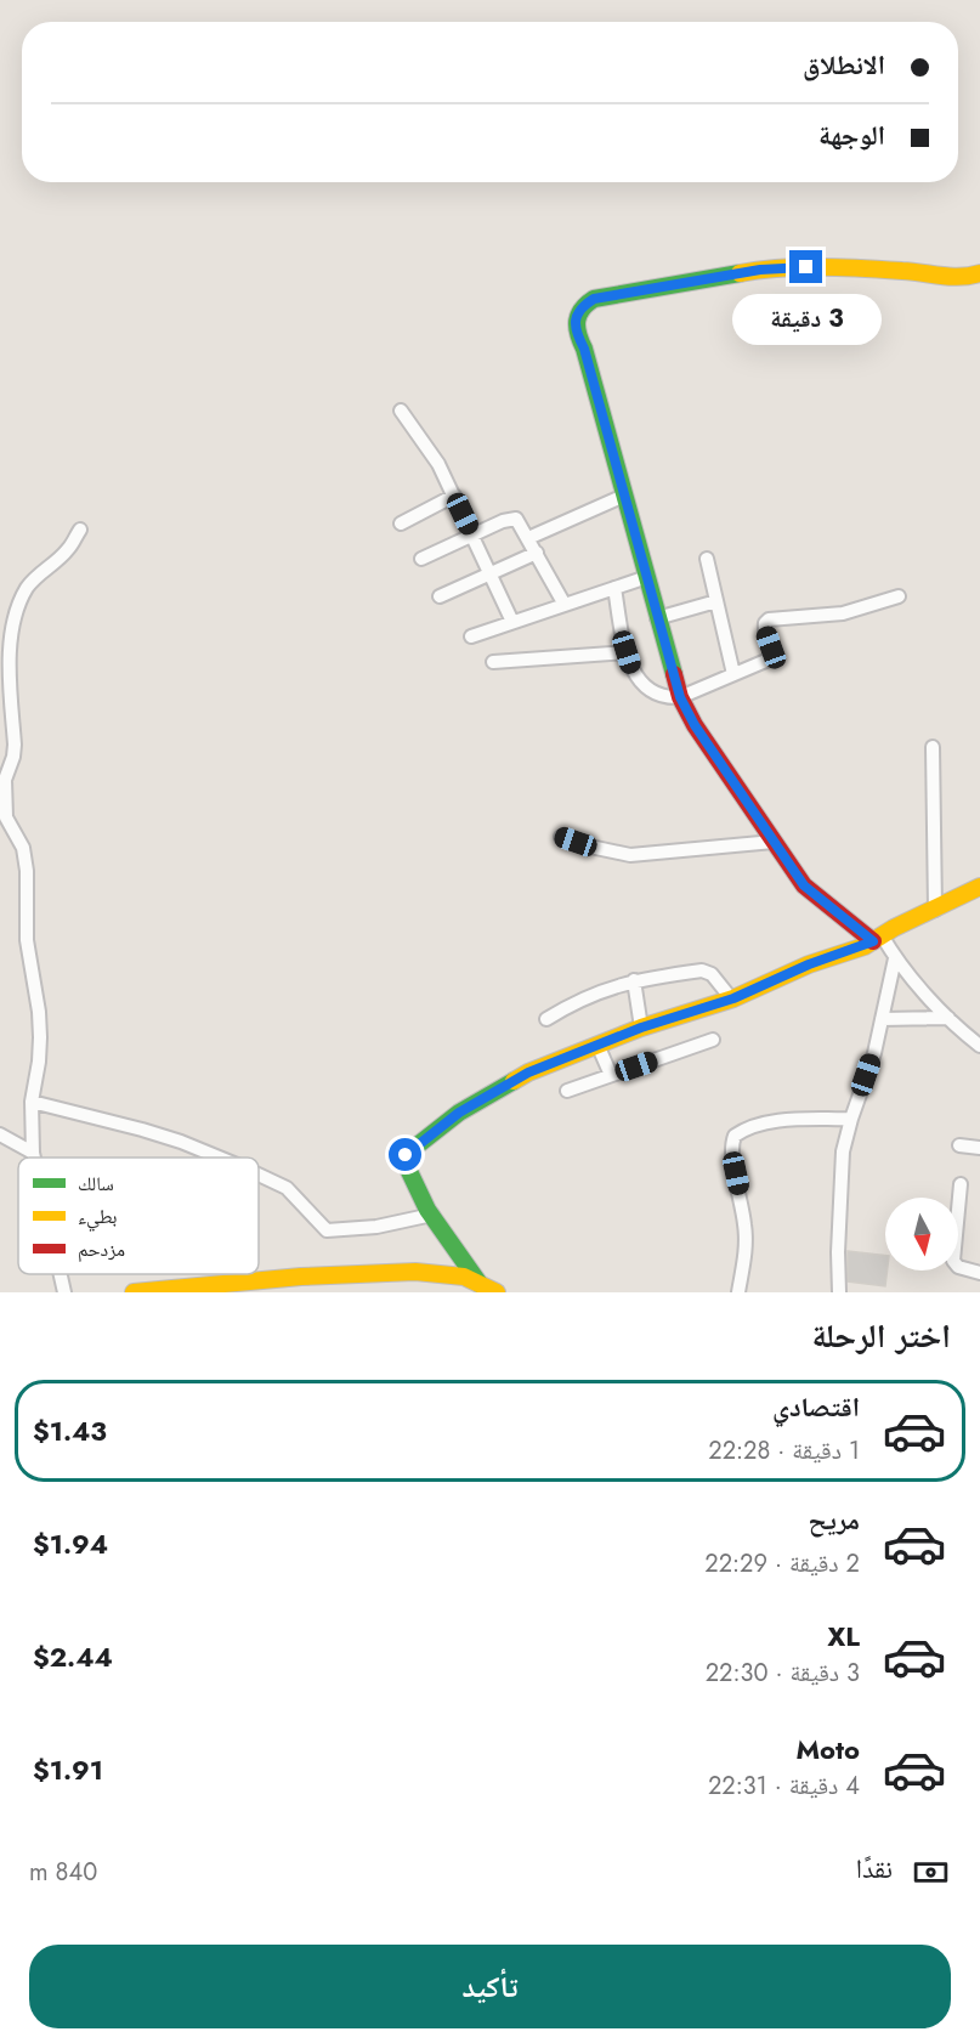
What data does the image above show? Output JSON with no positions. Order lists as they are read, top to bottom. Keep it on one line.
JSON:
{"legend":["سالك","بطيء","مزدحم"],"north":"bottom","page":{"banner":["الانطلاق","الوجهة"],"bubble":"3 دقيقة","heading":"اختر الرحلة","list":[{"name":"اقتصادي","note":"1 دقيقة · 22:28","value":"$1.43"},{"name":"مريح","note":"2 دقيقة · 22:29","value":"$1.94"},{"name":"XL","note":"3 دقيقة · 22:30","value":"$2.44"},{"name":"Moto","note":"4 دقيقة · 22:31","value":"$1.91"}],"pay":["نقدًا","840 m"],"buttons":"تأكيد"}}
